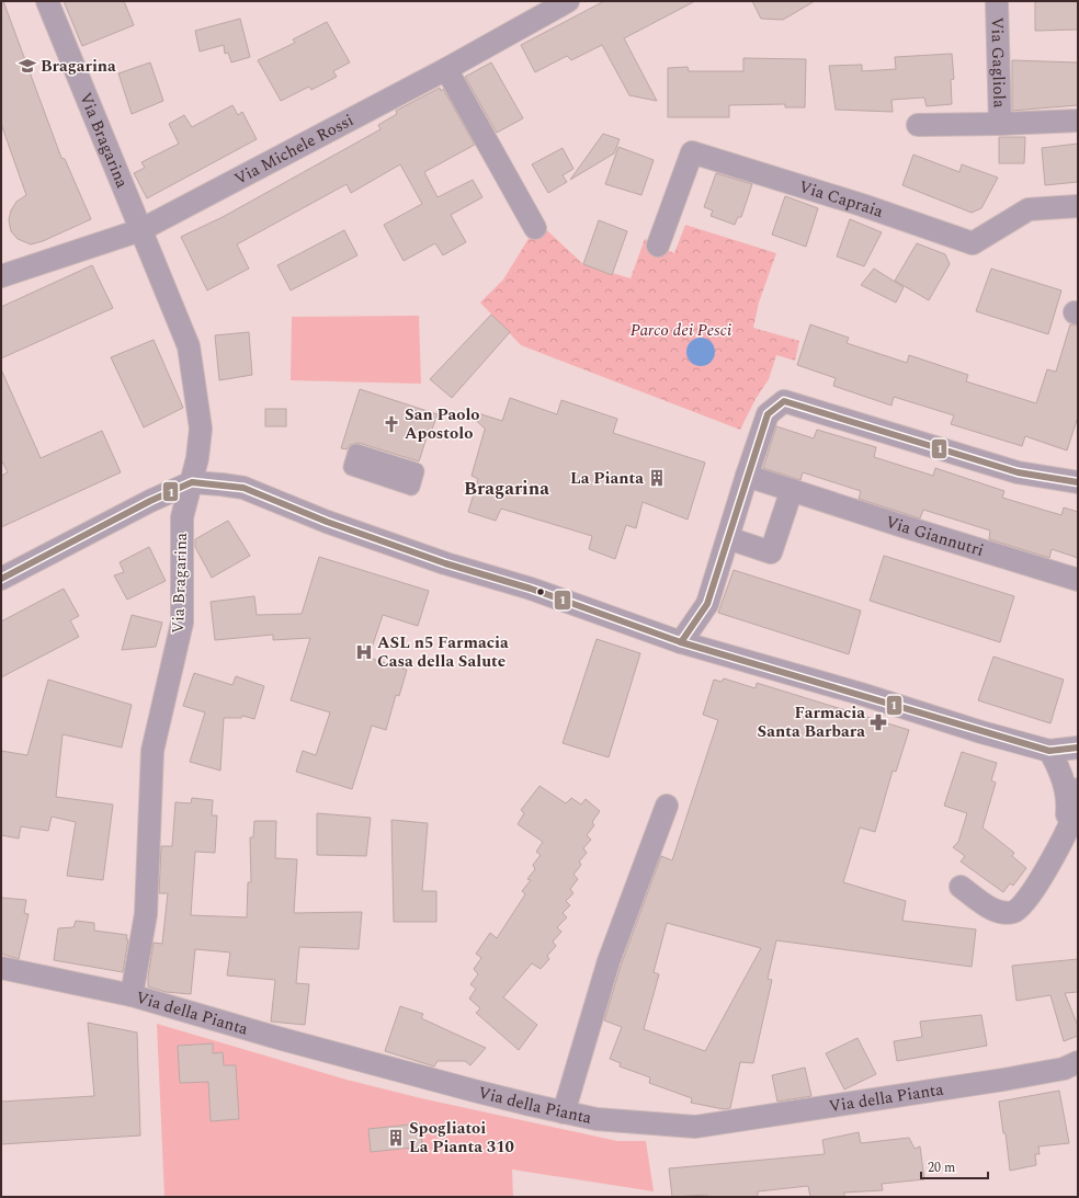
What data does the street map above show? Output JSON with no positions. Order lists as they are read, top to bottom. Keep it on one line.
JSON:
{"streets":{"street":["Via Gagliola","Via Bragarina","Via Michele Rossi","Via Capraia","Via Giannutri","Via della Pianta"]},"crossings":[["Via Bragarina","Via Michele Rossi"],["Via Bragarina","Via della Pianta"]],"districts":["Bragarina"],"parks":["Parco dei Pesci"],"places":{"school or university":["Bragarina"],"church":["San Paolo Apostolo"],"building":["La Pianta","Spogliatoi La Pianta 310"],"hospital":["ASL n5 Farmacia Casa della Salute"],"pharmacy":["Farmacia Santa Barbara"]},"lines":["transit line 1"],"scale_bar":"20 m"}
